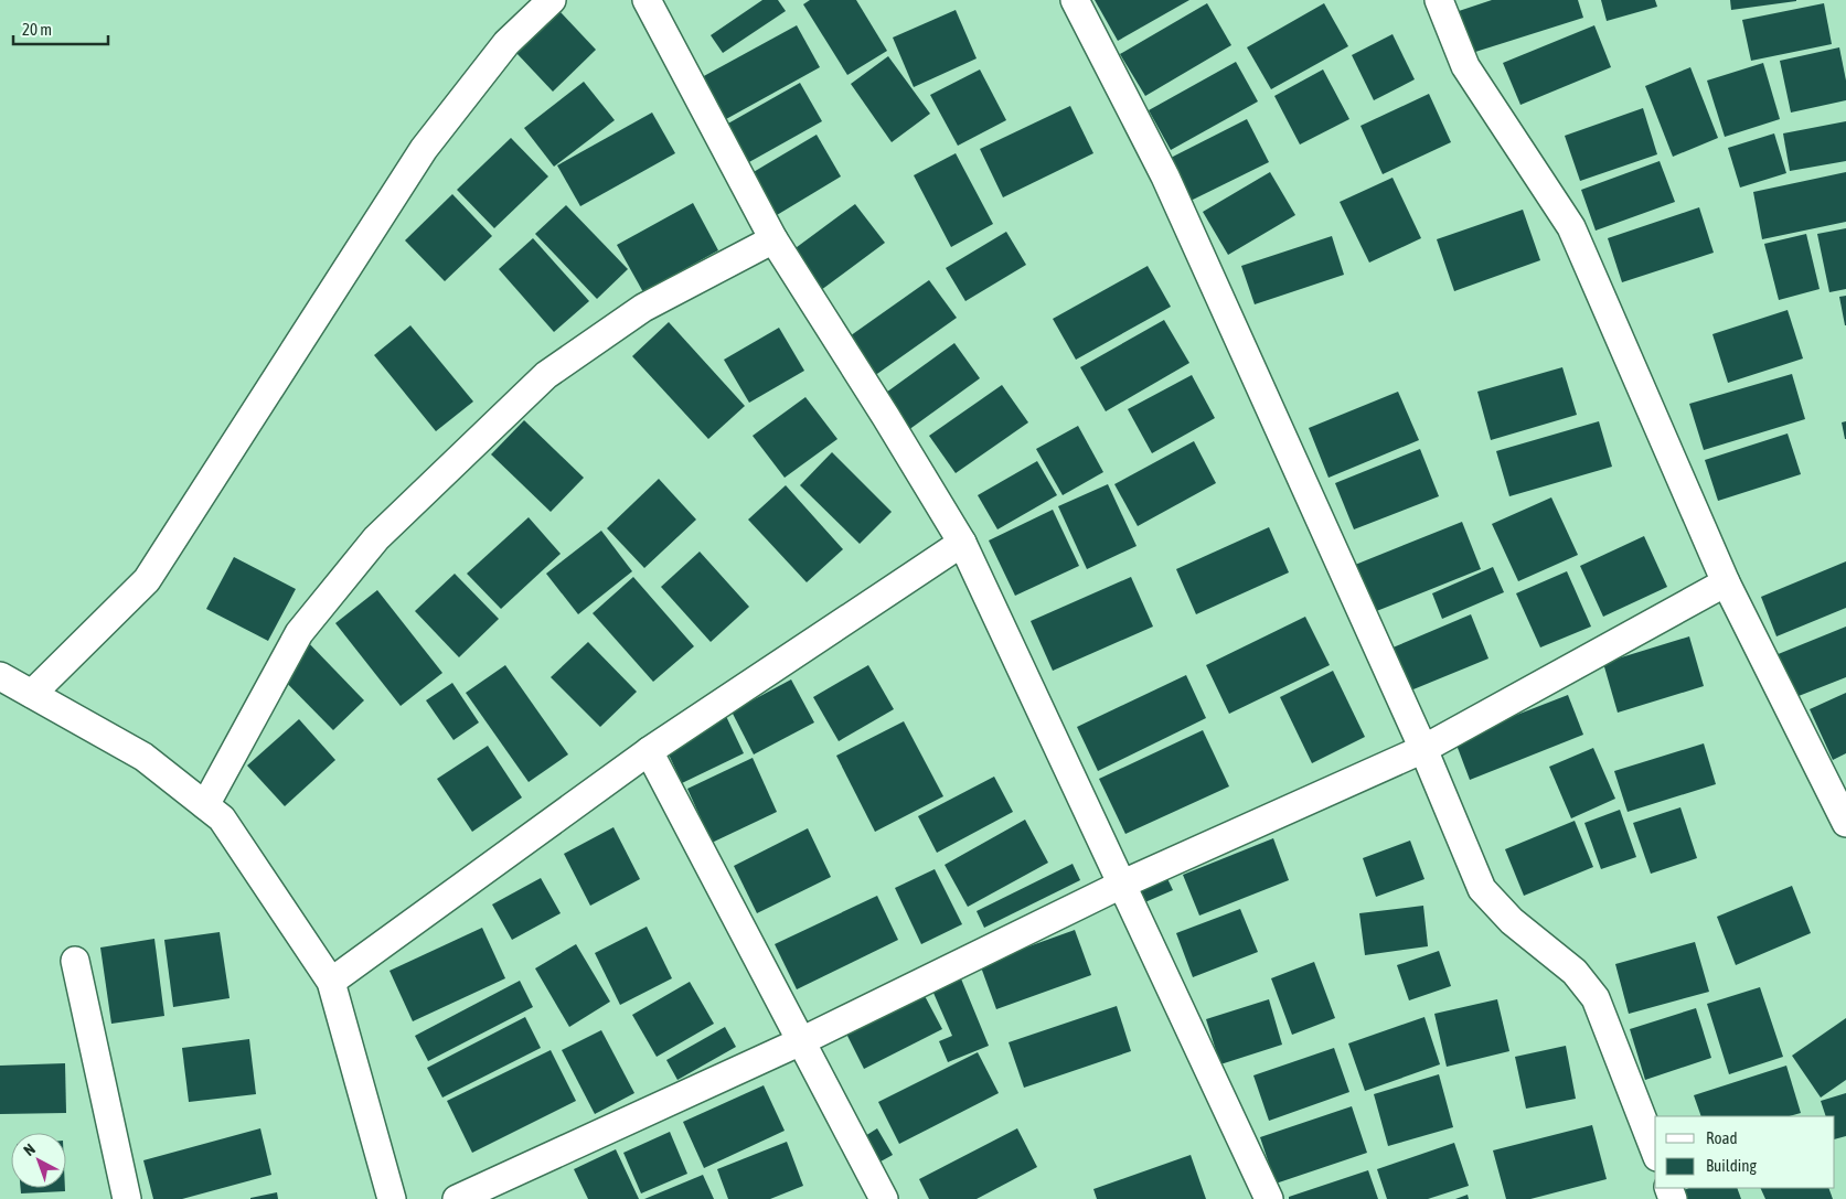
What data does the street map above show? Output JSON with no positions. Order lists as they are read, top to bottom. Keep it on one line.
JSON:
{"legend":["Road","Building"],"scale_bar":"20 m","north":"top left"}
